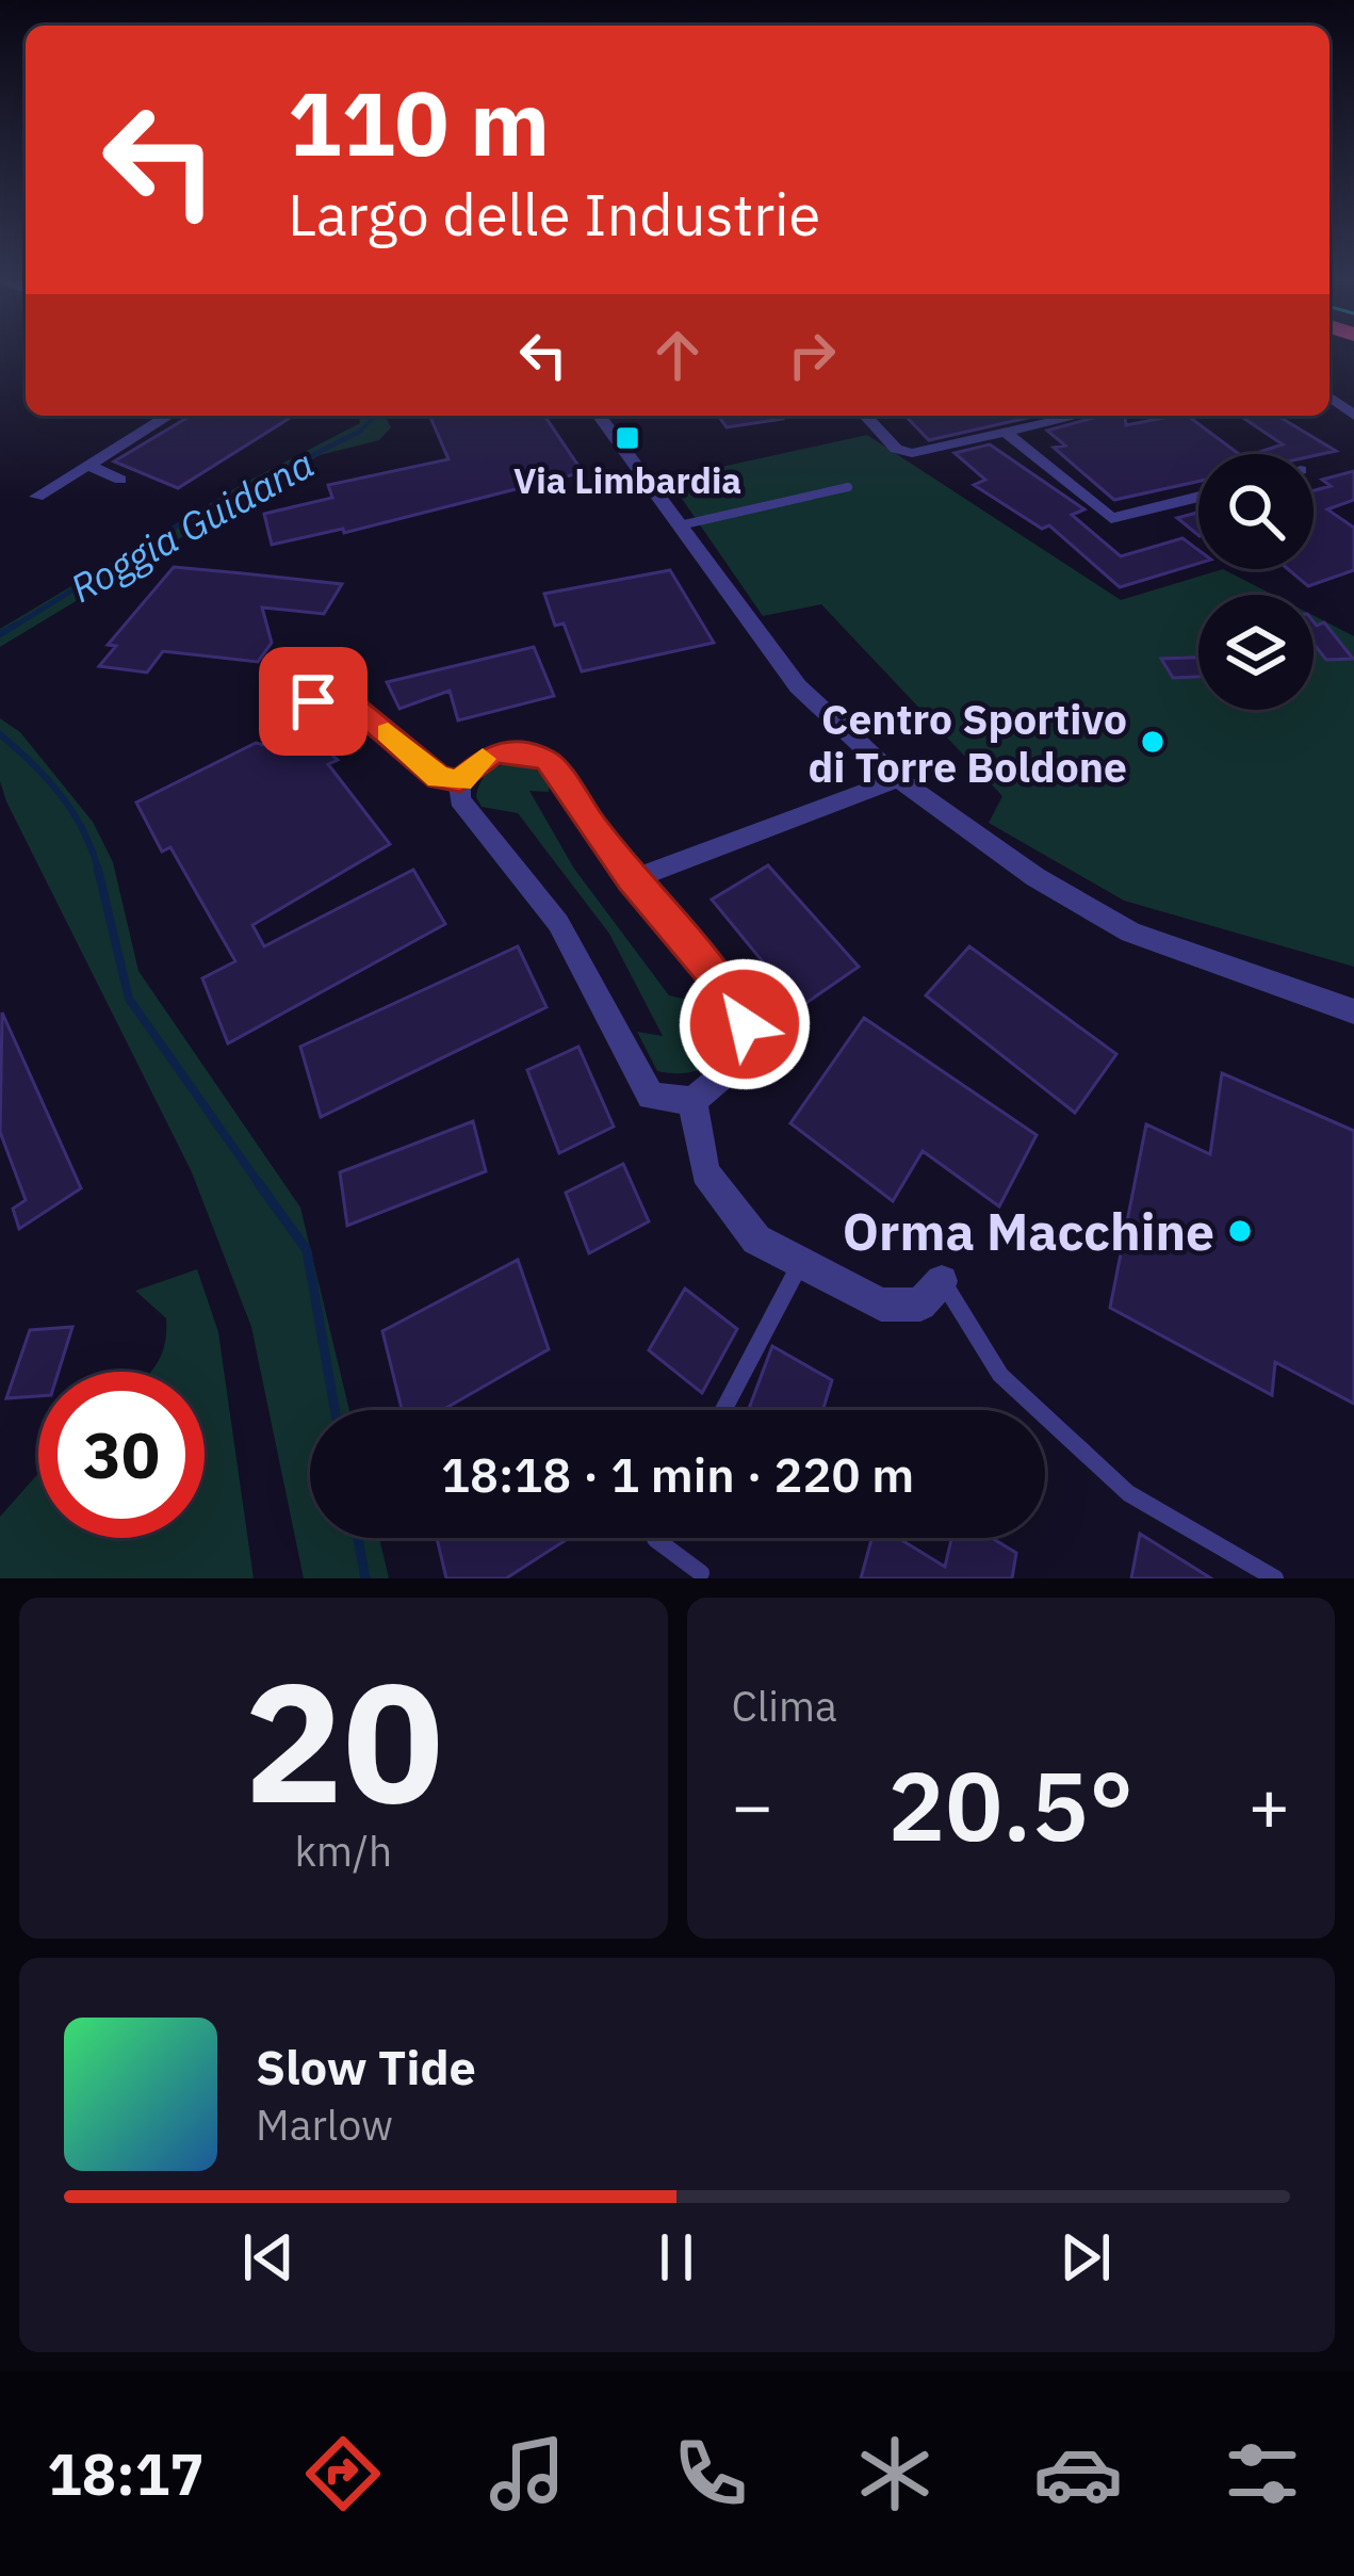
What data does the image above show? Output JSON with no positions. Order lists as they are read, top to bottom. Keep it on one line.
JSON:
{"water":["Roggia Guidana"],"places":{"transit":["Via Limbardia"],"other":["Centro Sportivo di Torre Boldone","Orma Macchine"]},"page":{"turn":["110 m","Largo delle Industrie"],"limit":"30","trip":"18:18 · 1 min · 220 m","tile":[["20","km/h"],"Clima"],"heat":["−","20.5°","+"],"song":["Slow Tide","Marlow"],"tabs":"18:17"}}
